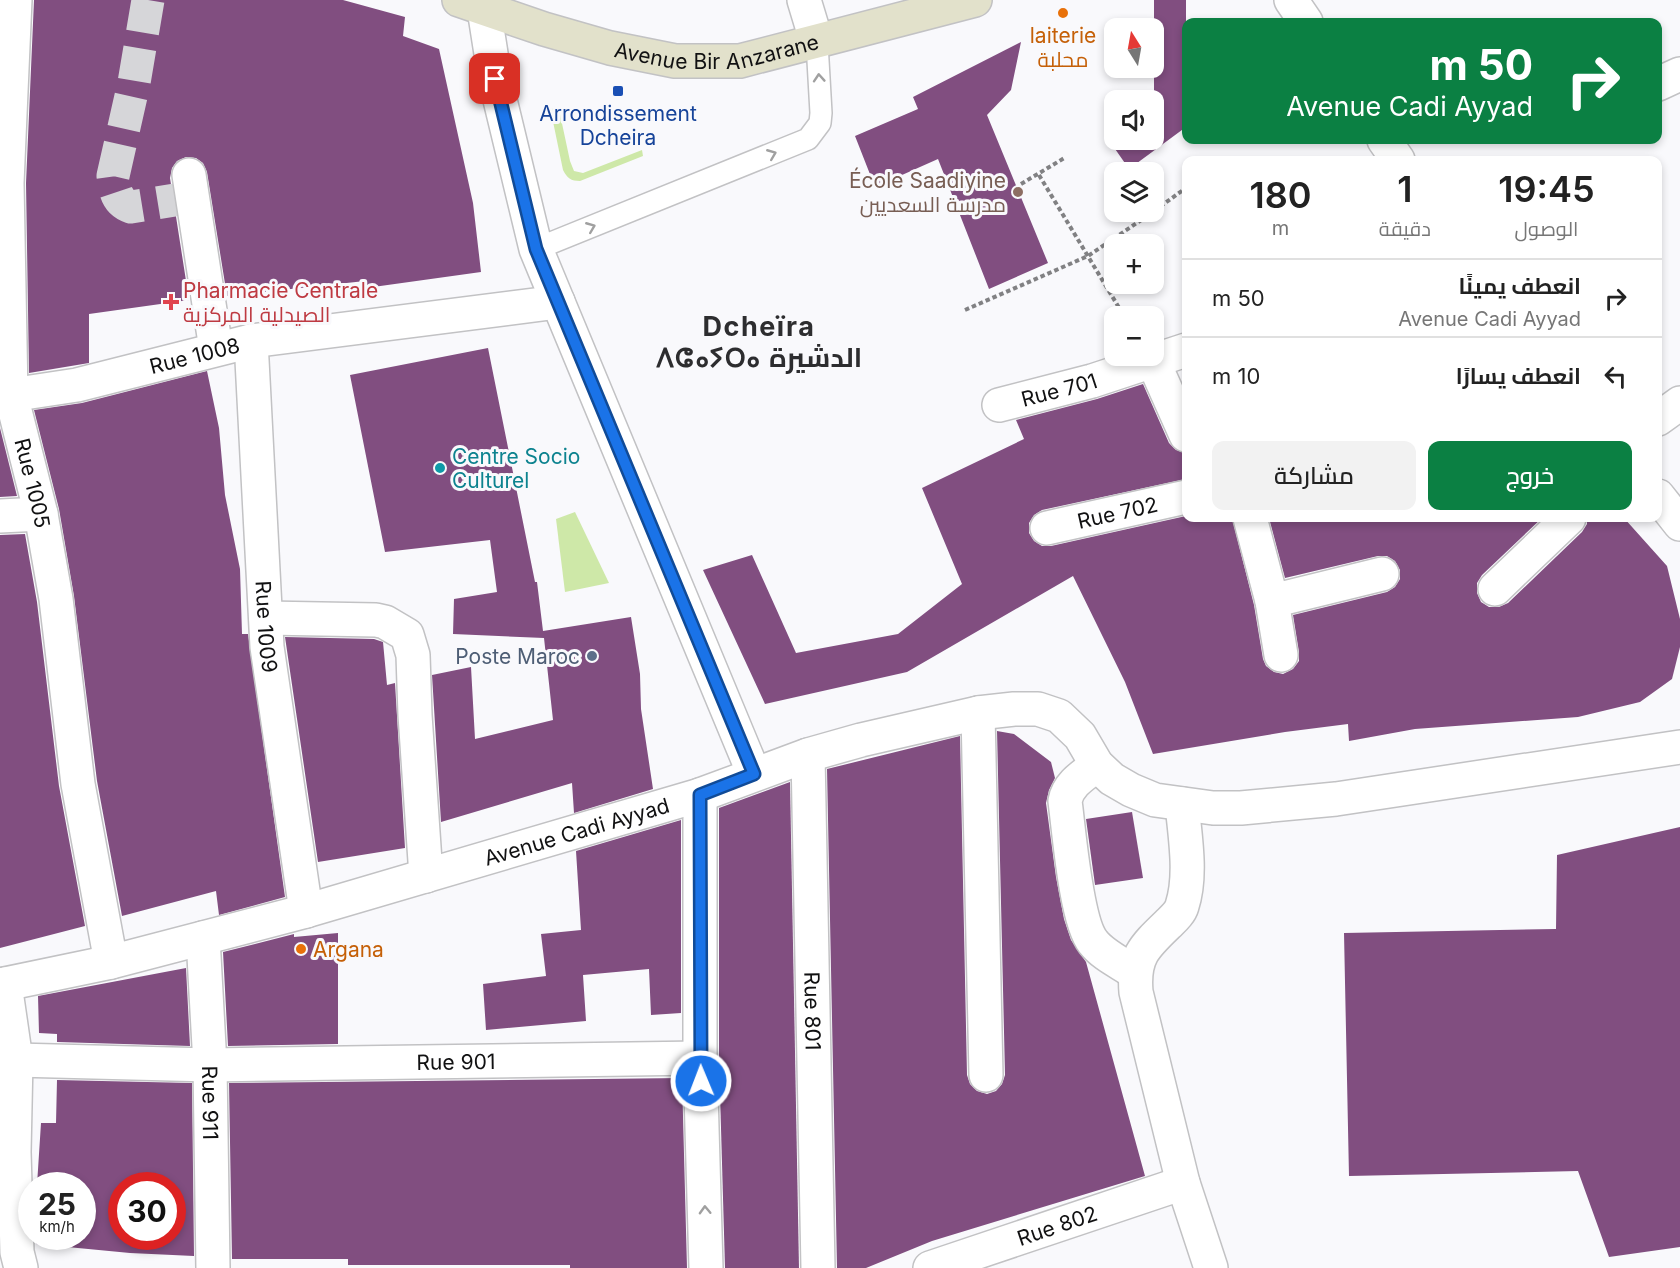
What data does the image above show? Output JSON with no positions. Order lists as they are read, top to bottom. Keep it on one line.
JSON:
{"streets":{"street":["Avenue Bir Anzarane","Rue 1008","Rue 701","Rue 1005","Rue 702","Rue 1009","Avenue Cadi Ayyad","Rue 801","Rue 901","Rue 911","Rue 802"]},"crossings":[["Rue 1008","Rue 1005"],["Rue 1008","Rue 1009"],["Rue 1005","Avenue Cadi Ayyad"],["Rue 1009","Avenue Cadi Ayyad"],["Avenue Cadi Ayyad","Rue 801"],["Avenue Cadi Ayyad","Rue 911"],["Rue 901","Rue 911"]],"districts":["Dcheïra ⴷⵛⴰⵢⵔⴰ الدشيرة"],"places":{"other":["laiterie محلبة","École Saadiyine مدرسة السعديين","Centre Socio Culturel","Poste Maroc","Argana"],"transit":["Arrondissement Dcheira"],"health":["Pharmacie Centrale الصيدلية المركزية"]},"north":"top","page":{"map_buttons":["+","−"],"turn":["50 m","Avenue Cadi Ayyad"],"eta":["19:45","الوصول","1","دقيقة","180","m"],"list":[{"name":"انعطف يمينًا","note":"Avenue Cadi Ayyad","value":"50 m"},{"name":"انعطف يسارًا","value":"10 m"}],"buttons":["خروج","مشاركة"],"speed":"25 km/h","limit":"30"}}
